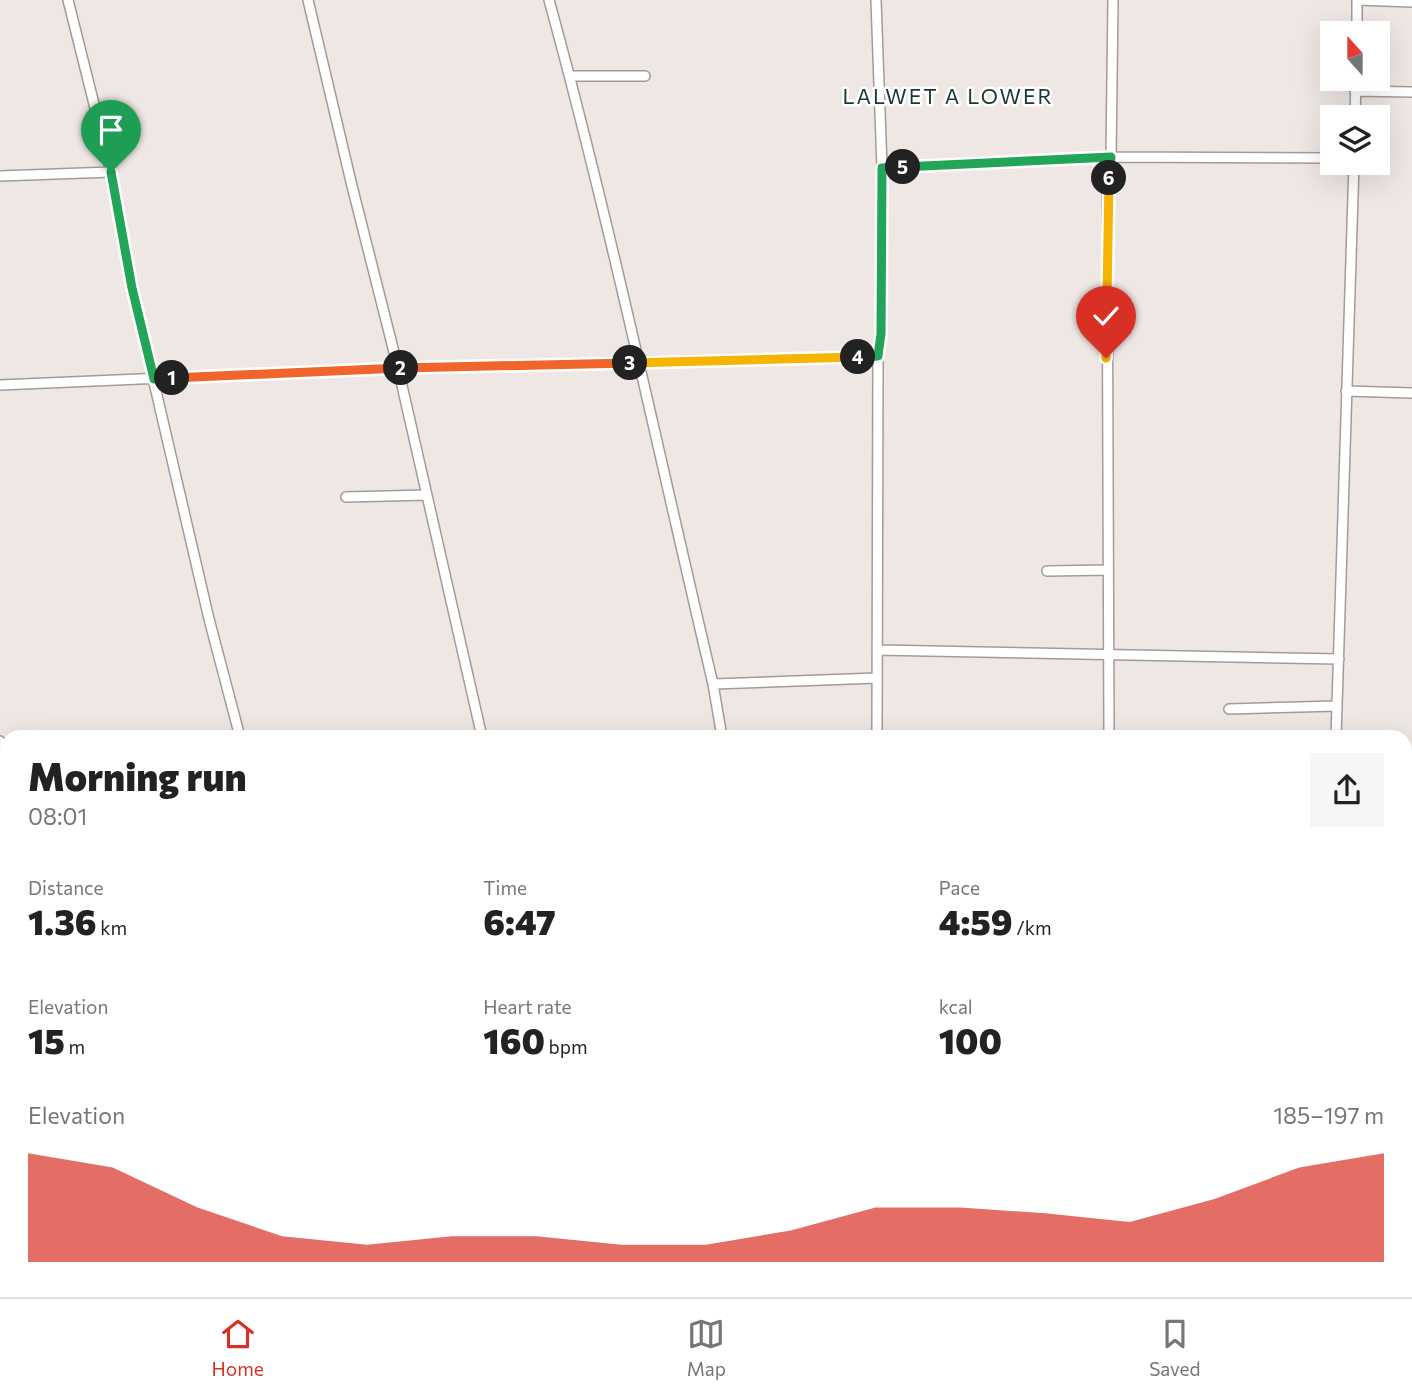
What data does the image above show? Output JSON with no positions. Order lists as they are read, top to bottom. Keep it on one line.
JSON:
{"districts":["LALWET A LOWER"],"north":"top","page":{"pins":["5","6","4","3","2","1"],"heading":["Morning run","08:01"],"stats":[["Distance","1.36 km"],["Time","6:47"],["Pace","4:59 /km"],["Elevation","15 m"],["Heart rate","160 bpm"],["kcal","100"]],"chart":["Elevation","185–197 m"],"tabs":["Home","Map","Saved"]}}
